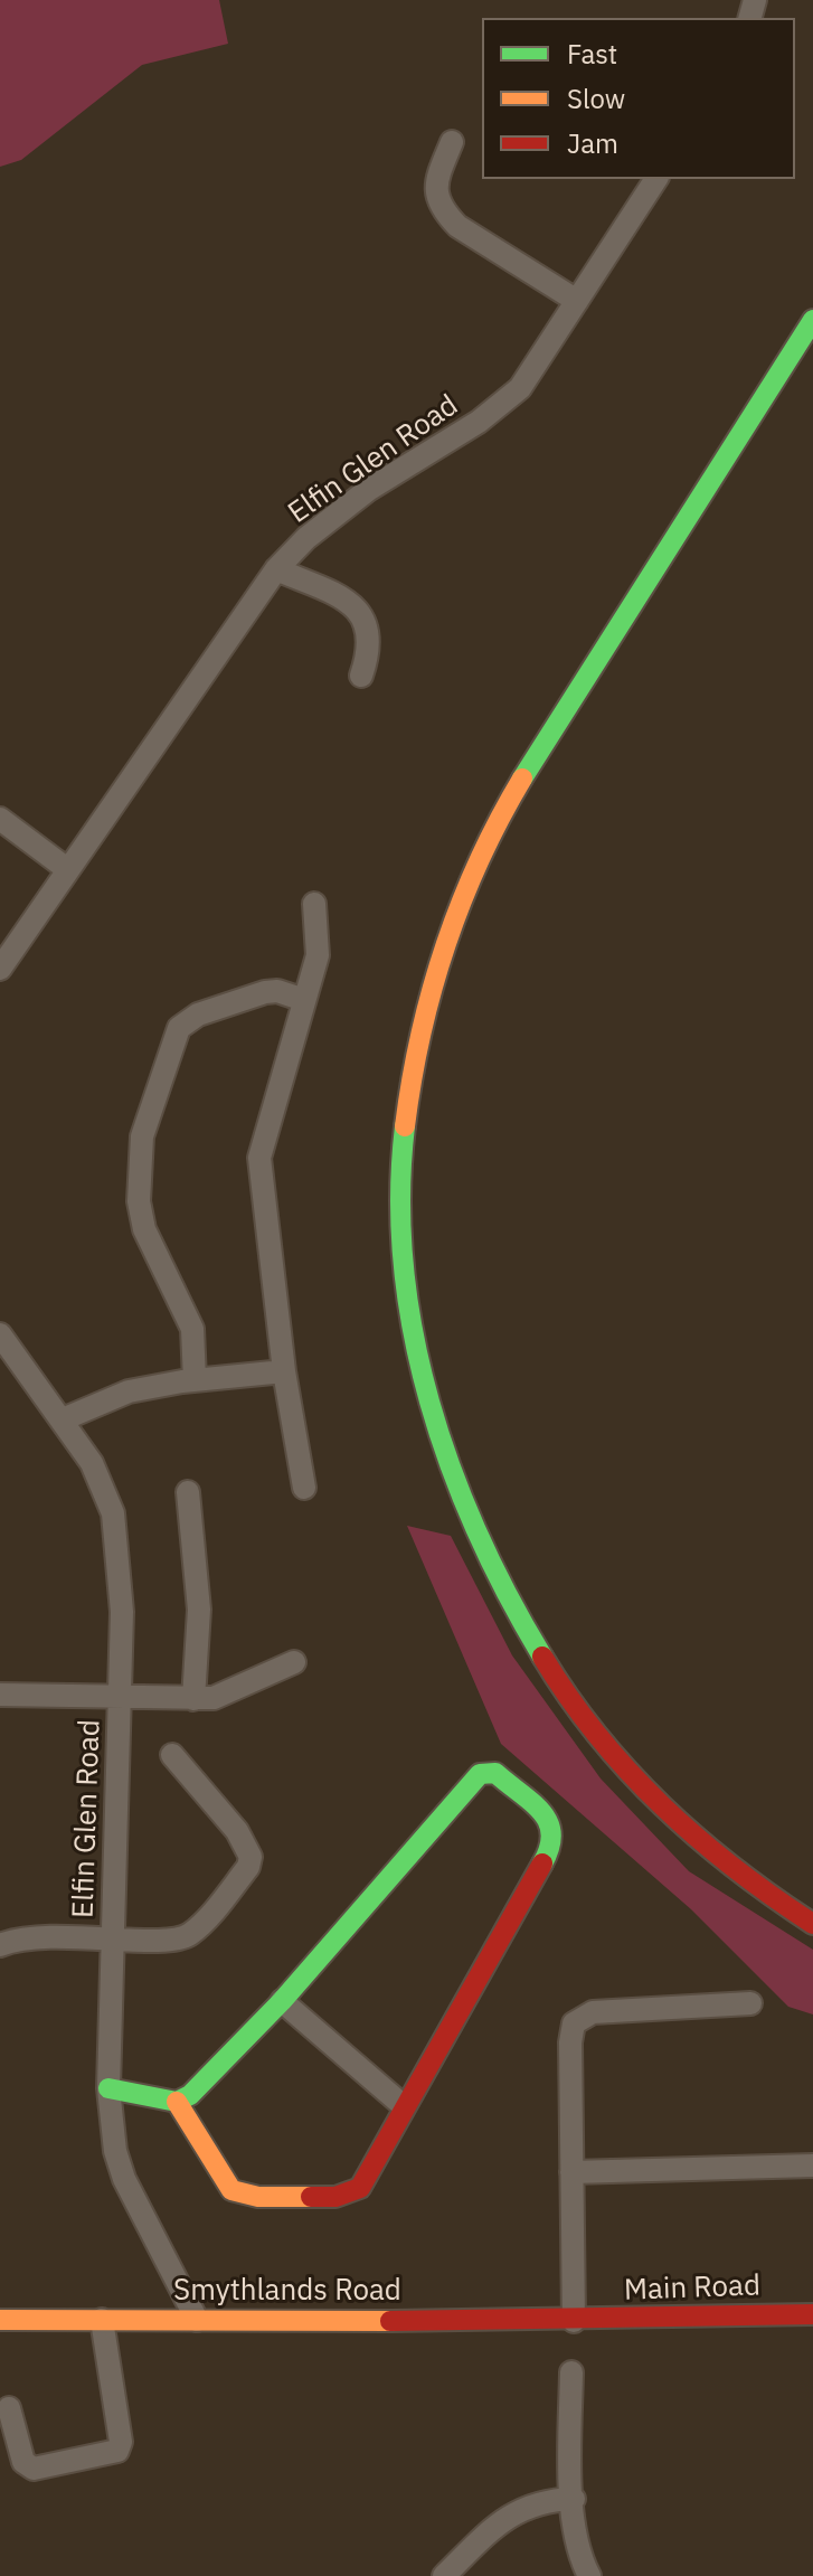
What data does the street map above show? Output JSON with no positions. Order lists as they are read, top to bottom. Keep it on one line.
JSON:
{"streets":{"main road":["Main Road","Smythlands Road"],"street":["Elfin Glen Road"]},"crossings":[["Elfin Glen Road","Smythlands Road"],["Main Road","Smythlands Road"]],"legend":["Fast","Slow","Jam"]}
